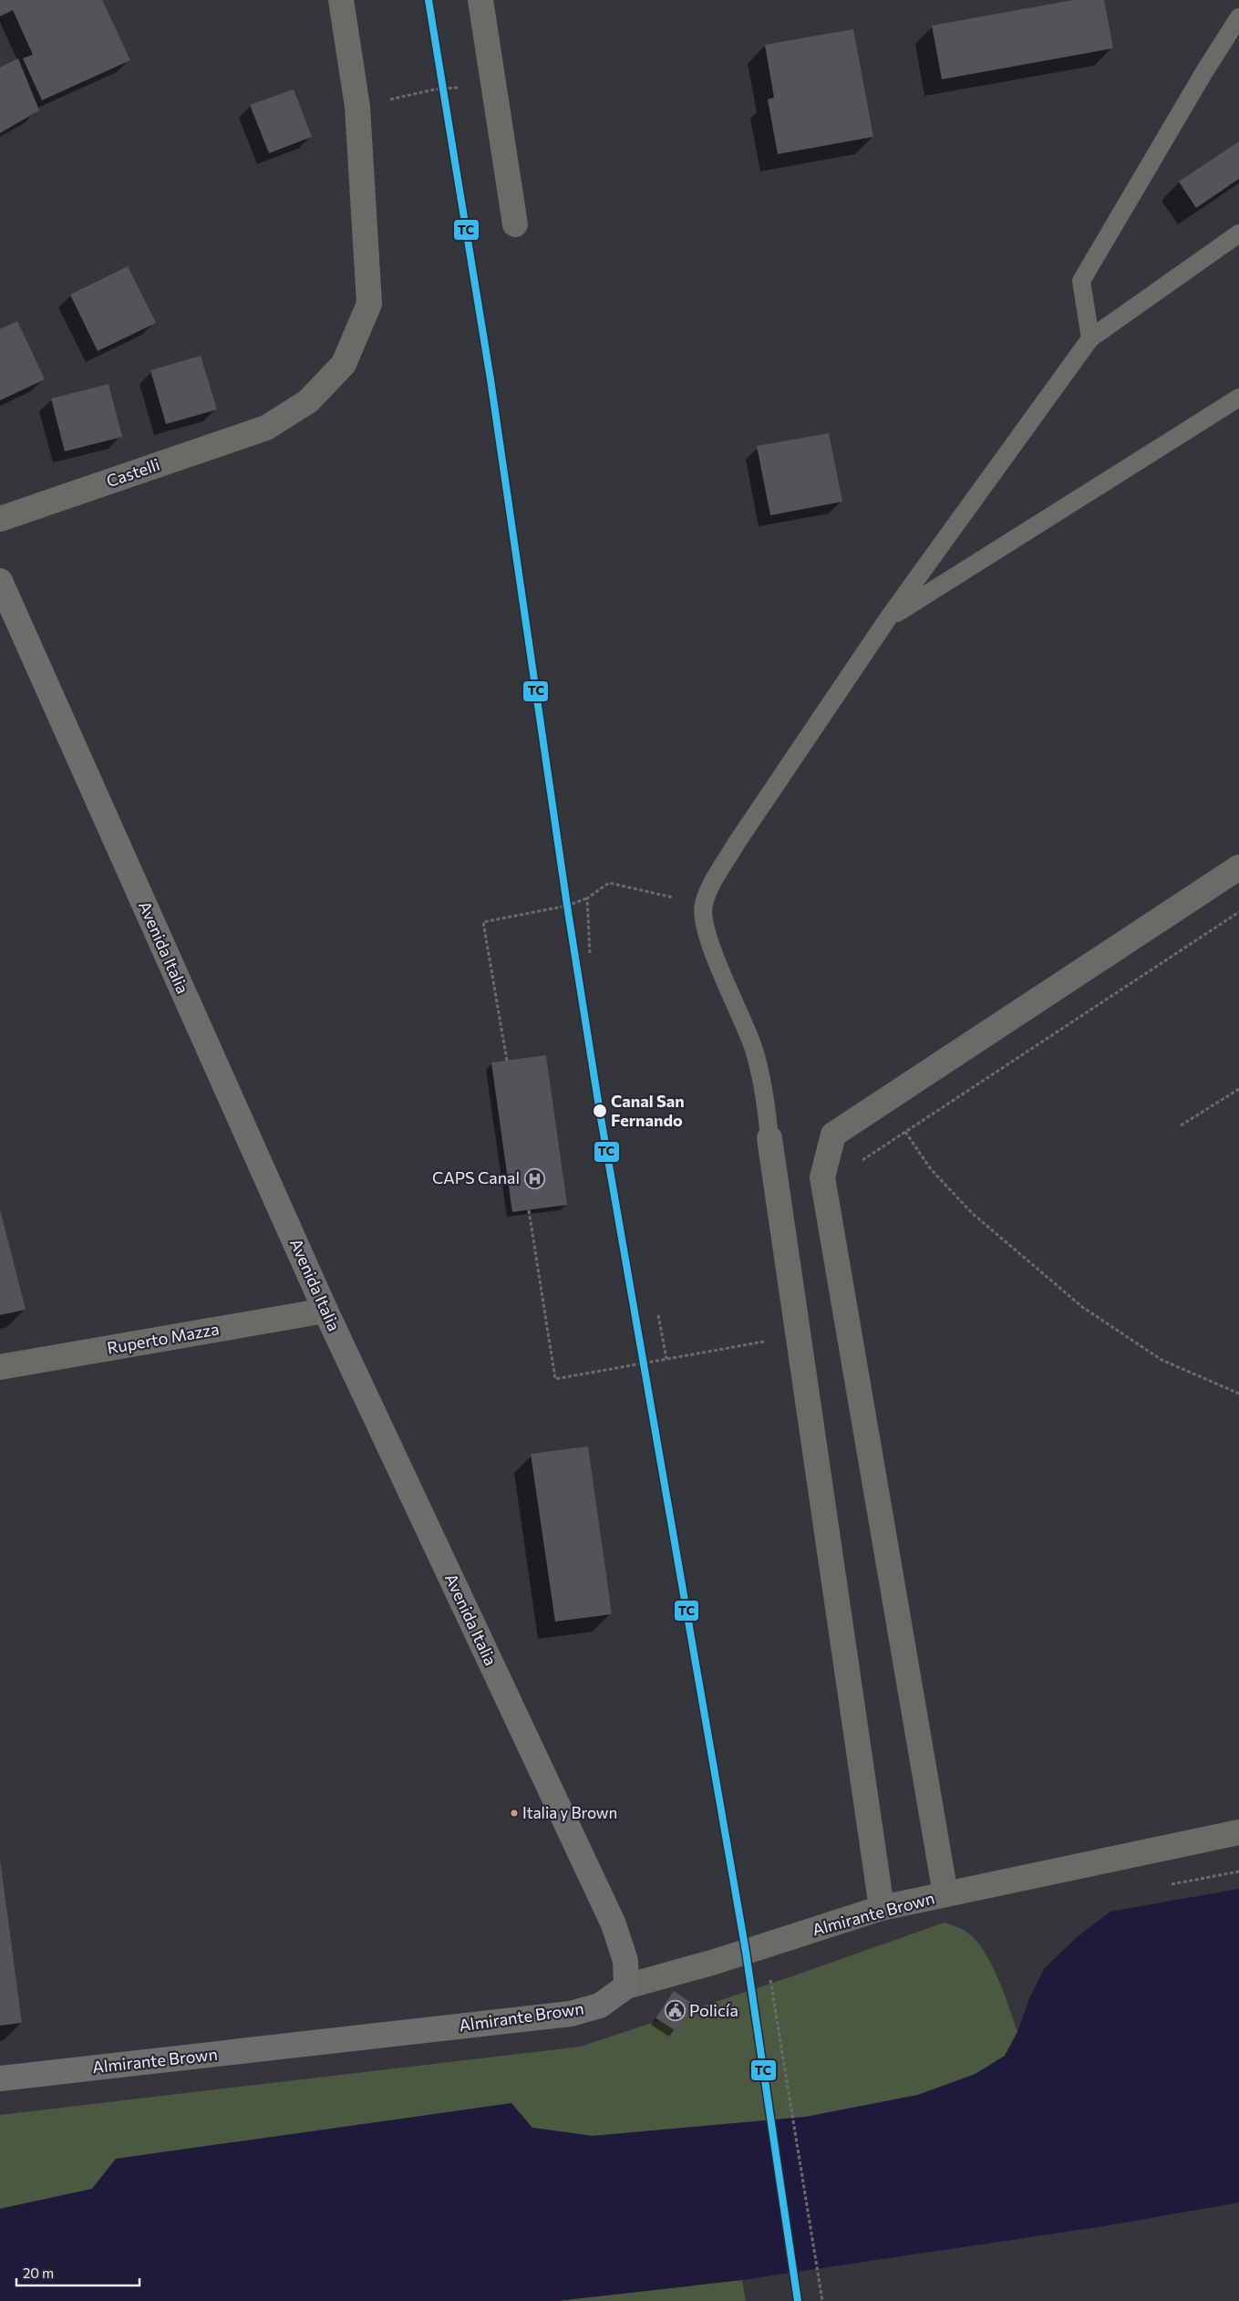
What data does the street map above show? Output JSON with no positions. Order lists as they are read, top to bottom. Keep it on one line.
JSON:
{"streets":{"street":["Castelli","Avenida Italia","Ruperto Mazza","Almirante Brown"]},"crossings":[["Avenida Italia","Ruperto Mazza"],["Avenida Italia","Almirante Brown"]],"places":{"other":["Canal San Fernando","Italia y Brown"],"hospital":["CAPS Canal"],"public building":["Policía"]},"lines":["transit line TC"],"scale_bar":"20 m"}
